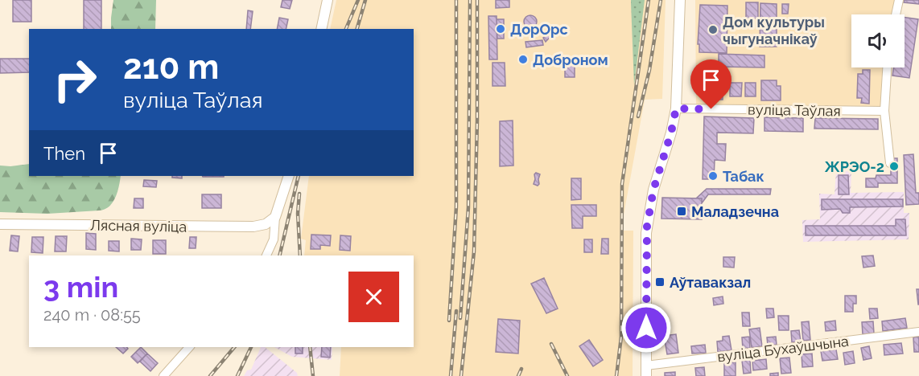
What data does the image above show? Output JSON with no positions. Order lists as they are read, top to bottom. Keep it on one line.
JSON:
{"streets":{"main road":["Лясная вуліца"],"street":["вуліца Таўлая","вуліца Бухаўшчына"]},"places":{"other":["ДорОрс","Дом культуры чыгуначнікаў","Доброном","ЖРЭО-2","Табак"],"transit":["Маладзечна","Аўтавакзал"]},"page":{"turn":["210 m","вуліца Таўлая"],"then":"Then","heading":["3 min","240 m · 08:55"]}}
